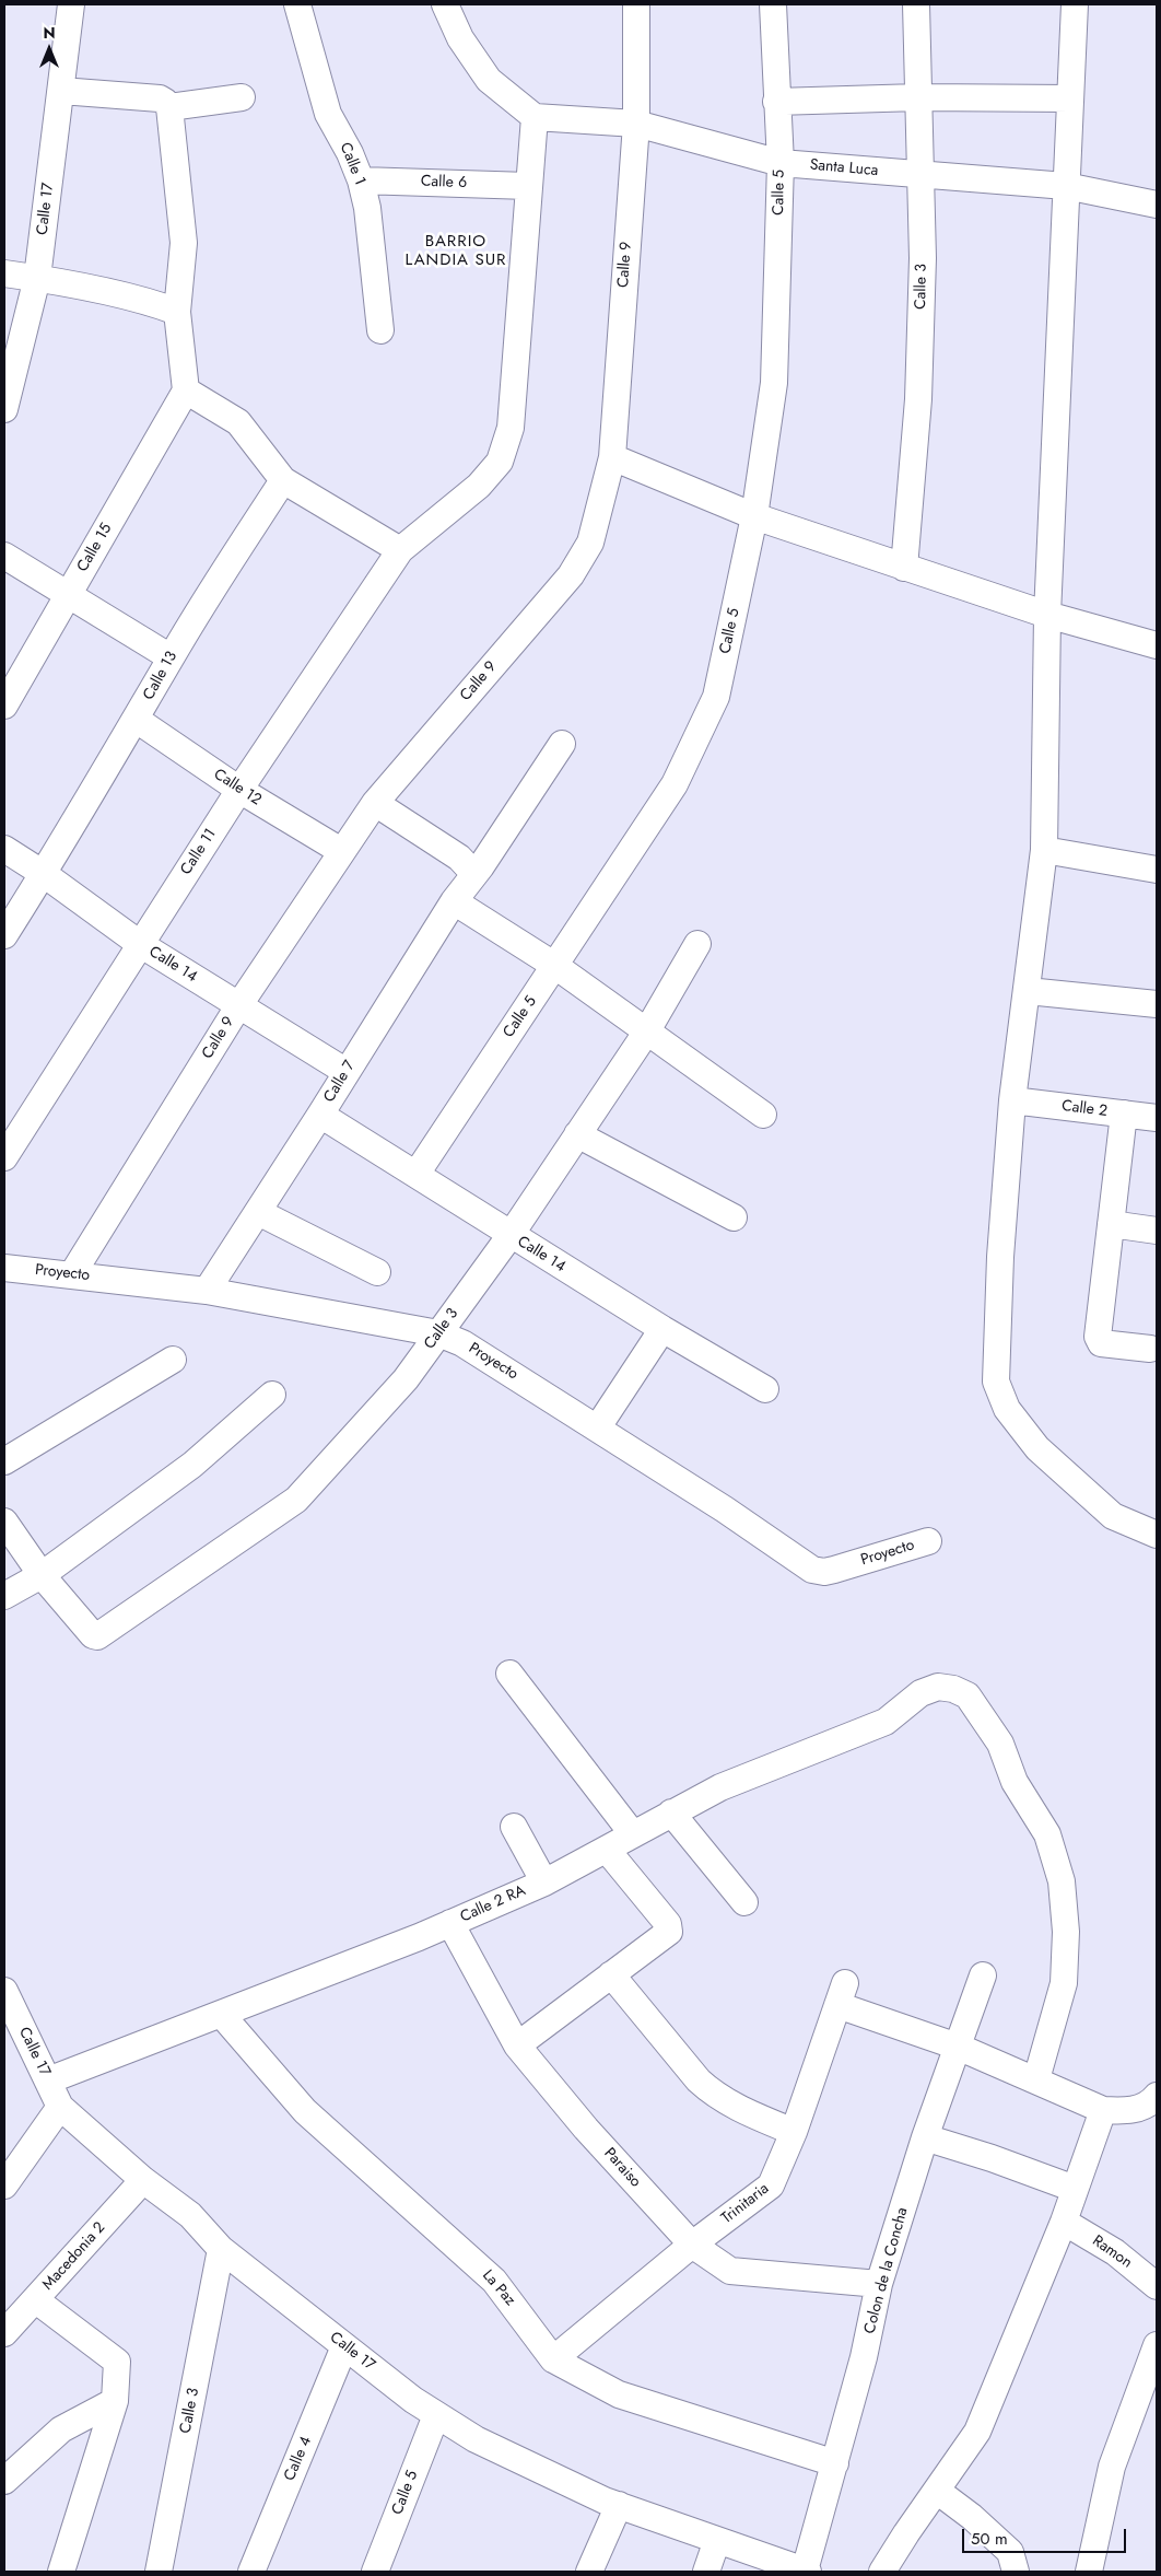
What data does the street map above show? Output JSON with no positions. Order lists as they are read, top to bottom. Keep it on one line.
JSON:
{"streets":{"street":["Calle 1","Santa Luca","Calle 6","Calle 5","Calle 17","Calle 9","Calle 3","Calle 15","Calle 13","Calle 12","Calle 11","Calle 14","Calle 7","Calle 2","Proyecto","Calle 2 RA","Paraiso","Trinitaria","Ramon","Macedonia 2","Colon de la Concha","La Paz","Calle 4"]},"crossings":[["Calle 1","Calle 6"],["Santa Luca","Calle 5"],["Santa Luca","Calle 9"],["Santa Luca","Calle 3"],["Santa Luca","Calle 11"],["Calle 6","Calle 11"],["Calle 5","Calle 17"],["Calle 5","Calle 14"],["Calle 17","Calle 3"],["Calle 17","Calle 2 RA"],["Calle 17","Macedonia 2"],["Calle 17","Colon de la Concha"],["Calle 17","Calle 4"],["Calle 9","Calle 12"],["Calle 9","Calle 14"],["Calle 9","Proyecto"],["Calle 3","Calle 14"],["Calle 3","Proyecto"],["Calle 13","Calle 12"],["Calle 13","Calle 14"],["Calle 12","Calle 11"],["Calle 11","Calle 14"],["Calle 14","Calle 7"],["Calle 7","Proyecto"],["Calle 2 RA","Paraiso"],["Calle 2 RA","La Paz"],["Paraiso","Trinitaria"],["Paraiso","Colon de la Concha"],["Trinitaria","Colon de la Concha"],["Trinitaria","La Paz"],["Colon de la Concha","La Paz"]],"districts":["BARRIO LANDIA SUR"],"scale_bar":"50 m","north":"top"}
